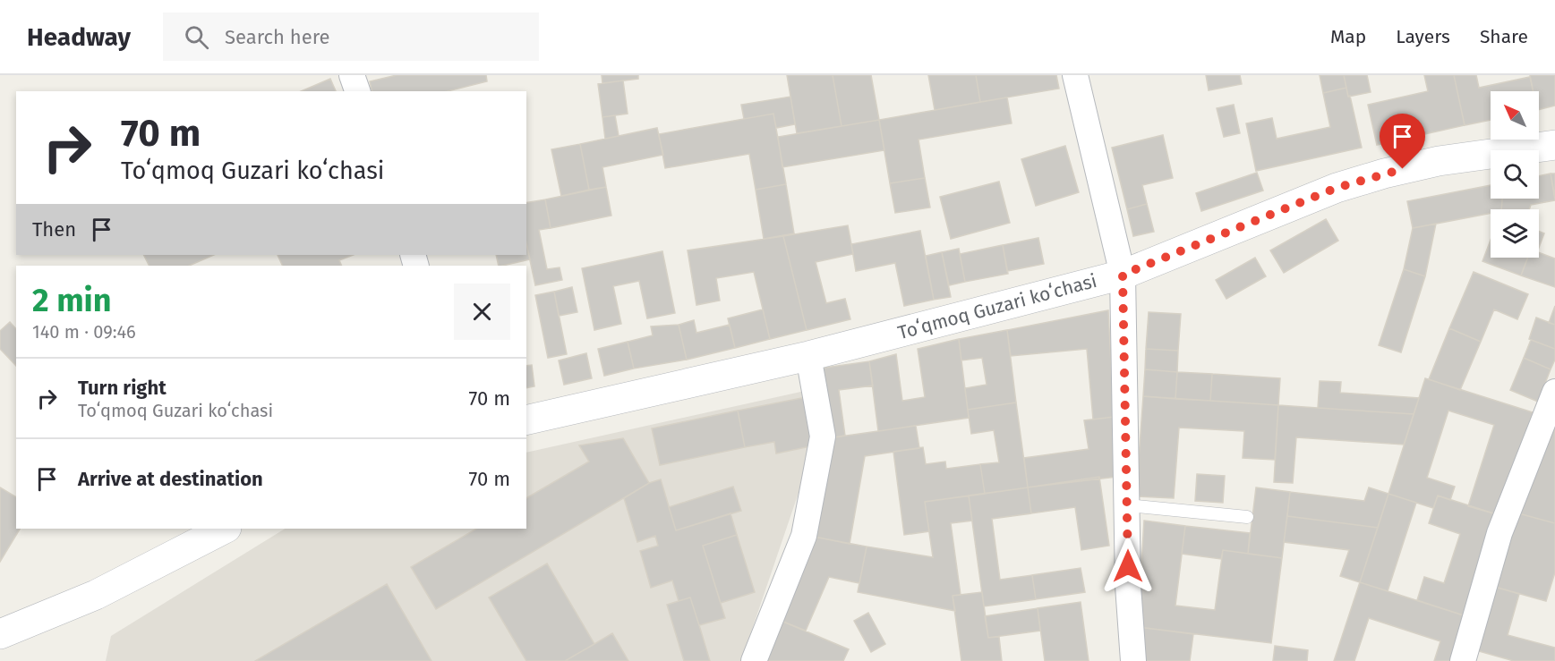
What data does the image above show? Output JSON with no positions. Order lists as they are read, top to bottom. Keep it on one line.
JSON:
{"streets":{"street":["Toʻqmoq Guzari koʻchasi"]},"north":"top left","page":{"header":"Headway","search":"Search here","nav":["Map","Layers","Share"],"turn":["70 m","Toʻqmoq Guzari koʻchasi"],"then":"Then","heading":["2 min","140 m · 09:46"],"list":[{"name":"Turn right","note":"Toʻqmoq Guzari koʻchasi","value":"70 m"},{"name":"Arrive at destination","value":"70 m"}]}}
